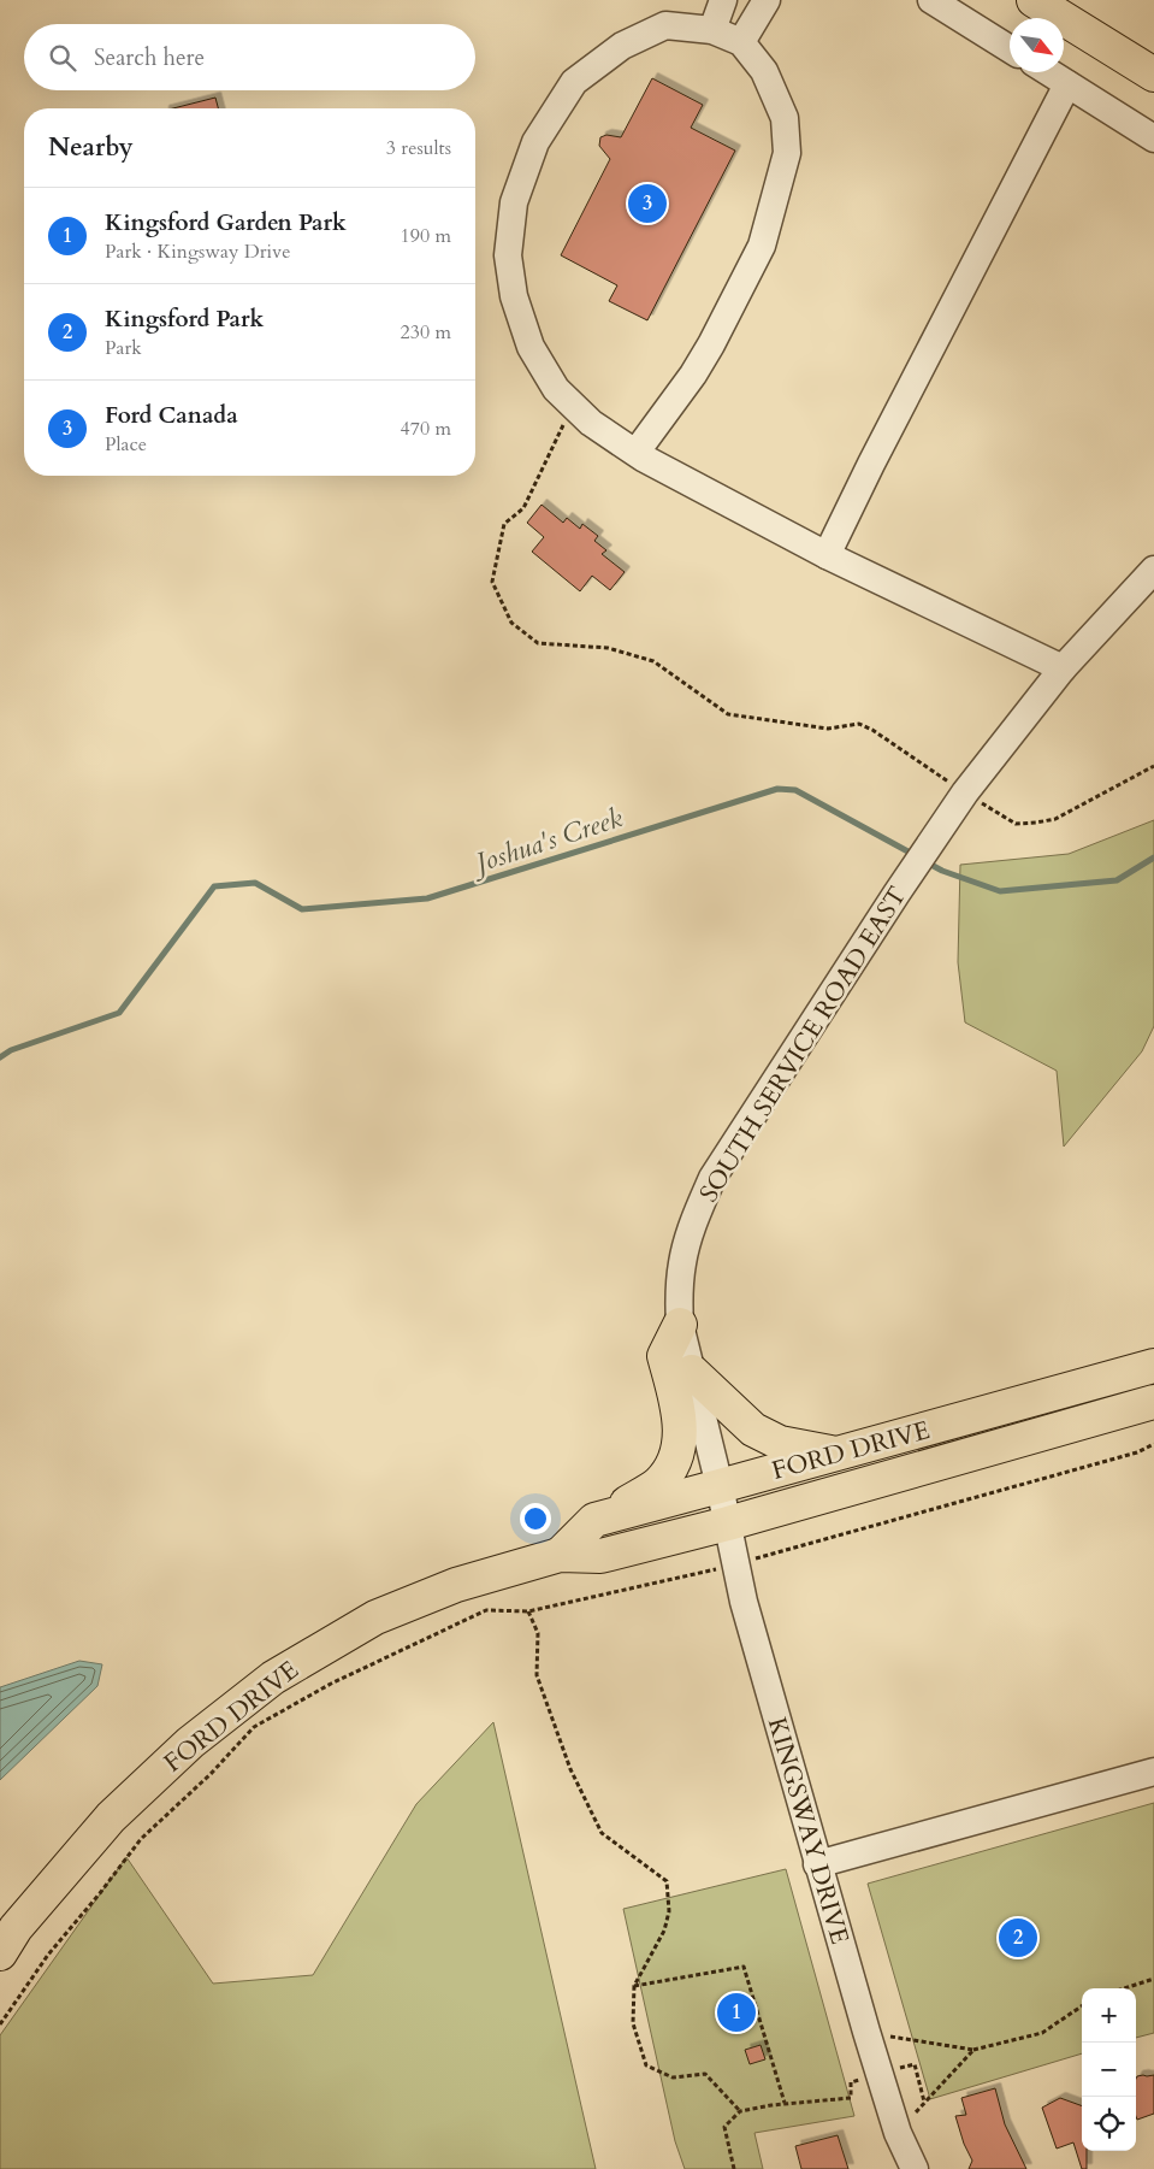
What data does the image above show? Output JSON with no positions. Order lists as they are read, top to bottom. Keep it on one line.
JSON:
{"streets":{"main road":["FORD DRIVE"],"street":["SOUTH SERVICE ROAD EAST","KINGSWAY DRIVE"]},"crossings":[["SOUTH SERVICE ROAD EAST","FORD DRIVE"],["SOUTH SERVICE ROAD EAST","KINGSWAY DRIVE"],["FORD DRIVE","KINGSWAY DRIVE"]],"water":["Joshua's Creek"],"north":"bottom right","page":{"search":"Search here","heading":["Nearby","3 results"],"pins":["3","2","1"],"list":[{"mark":"1","name":"Kingsford Garden Park","note":"Park · Kingsway Drive","value":"190 m"},{"mark":"2","name":"Kingsford Park","note":"Park","value":"230 m"},{"mark":"3","name":"Ford Canada","note":"Place","value":"470 m"}],"map_buttons":["+","−"]}}
